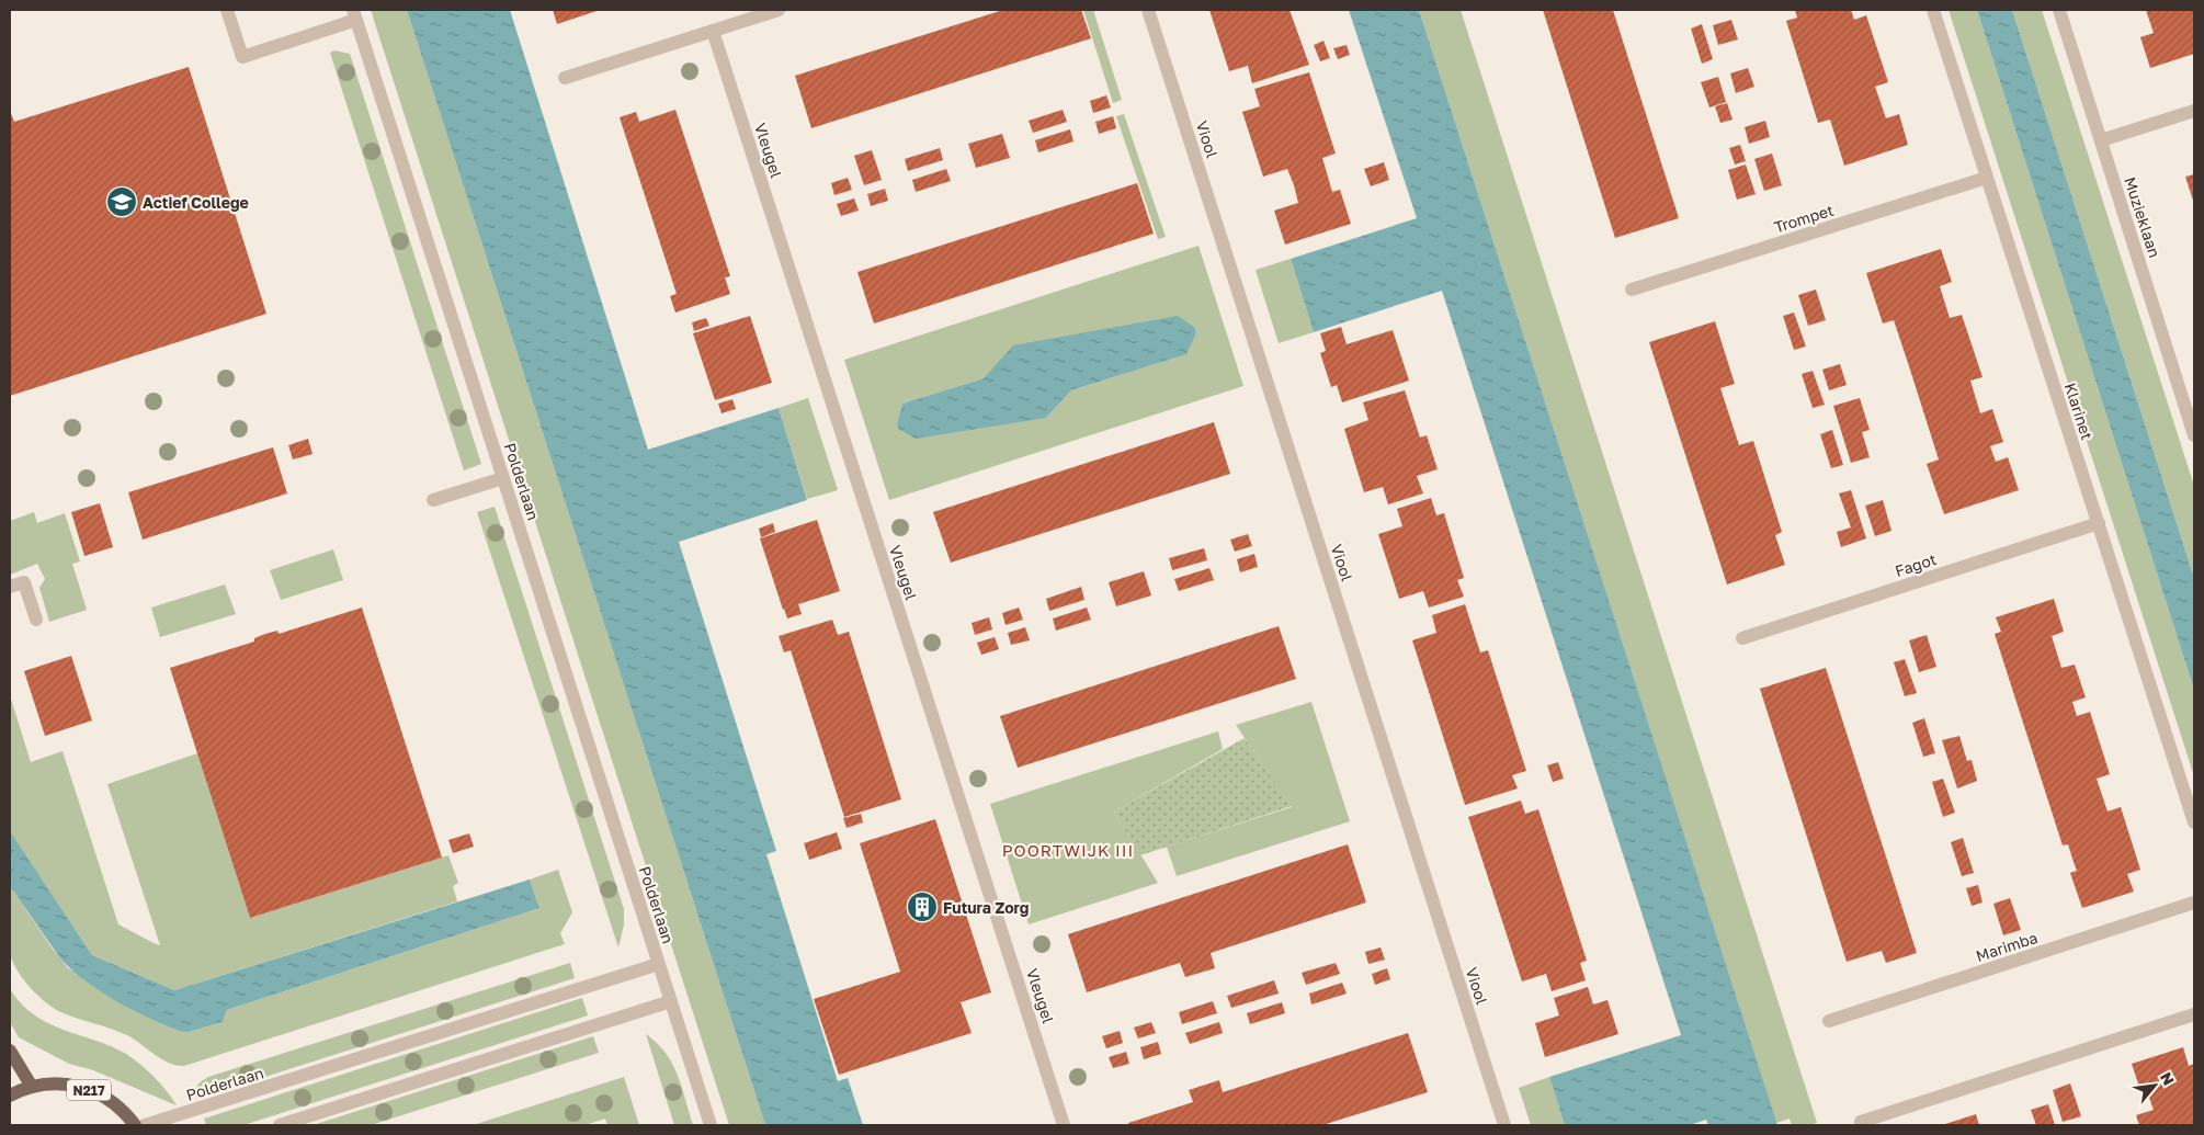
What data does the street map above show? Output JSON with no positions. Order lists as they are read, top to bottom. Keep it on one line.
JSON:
{"streets":{"main road":["N217"],"street":["Viool","Vleugel","Muzieklaan","Trompet","Klarinet","Polderlaan","Fagot","Marimba"]},"crossings":[["Trompet","Klarinet"],["Klarinet","Fagot"]],"districts":["POORTWIJK III"],"places":{"school or university":["Actief College"],"building":["Futura Zorg"]},"north":"top right"}
